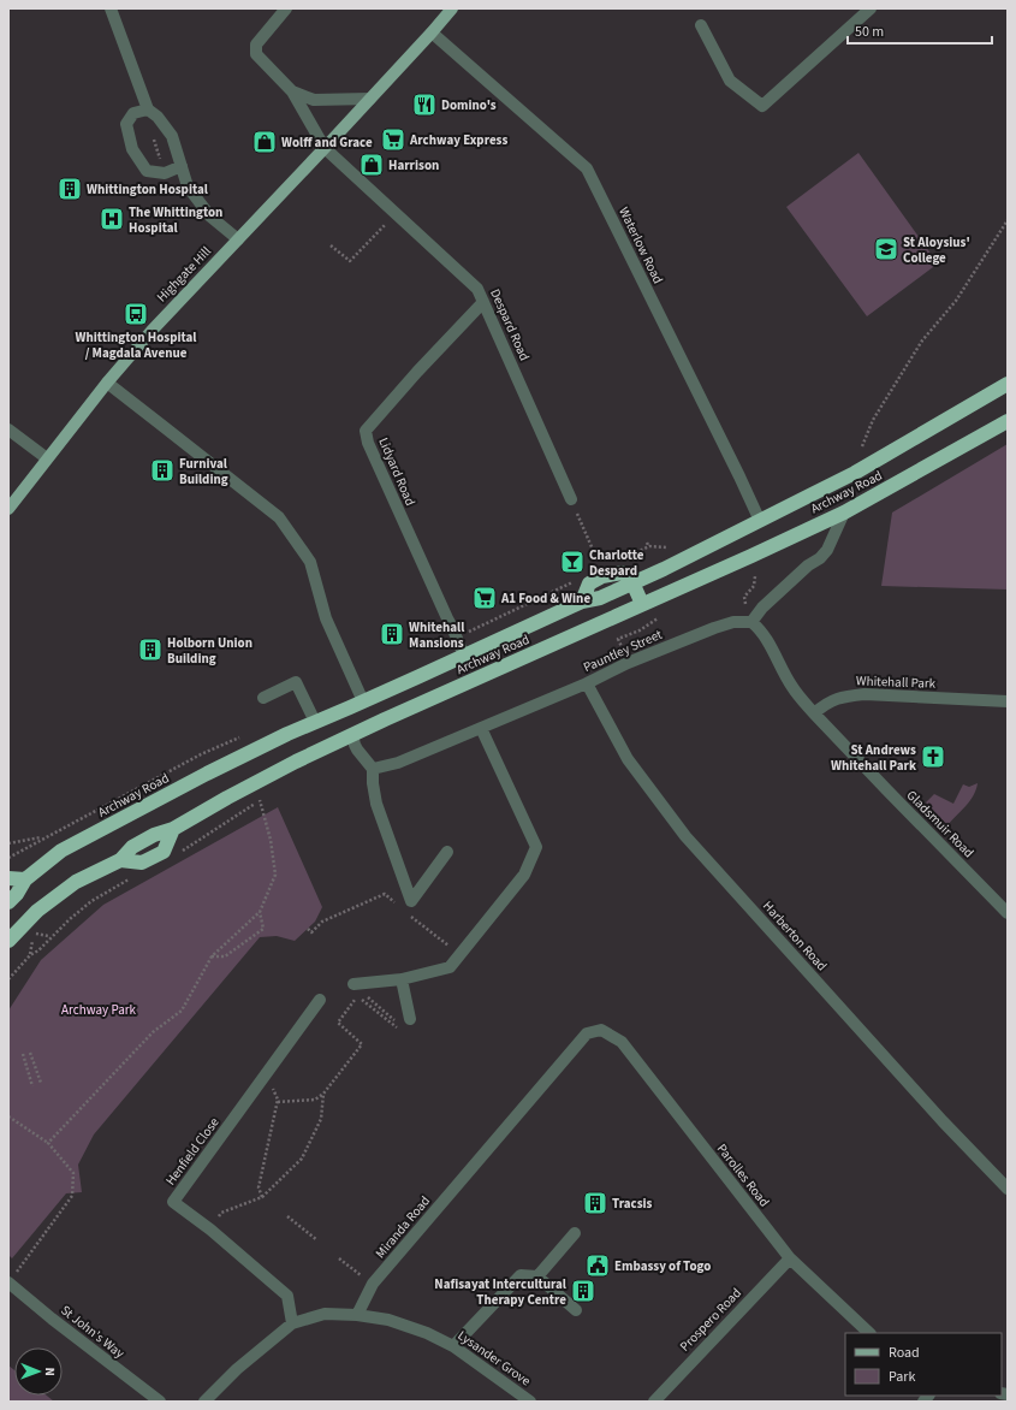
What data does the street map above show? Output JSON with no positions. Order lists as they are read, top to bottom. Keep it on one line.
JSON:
{"streets":{"highway":["Archway Road"],"main road":["Highgate Hill"],"street":["Waterlow Road","Despard Road","Lidyard Road","Pauntley Street","Whitehall Park","Gladsmuir Road","Harberton Road","Henfield Close","Parolles Road","Miranda Road","Prospero Road","St John's Way","Lysander Grove"]},"crossings":[["Waterlow Road","Highgate Hill"],["Waterlow Road","Archway Road"],["Highgate Hill","Despard Road"],["Despard Road","Lidyard Road"],["Lidyard Road","Archway Road"],["Pauntley Street","Harberton Road"],["Whitehall Park","Gladsmuir Road"],["Parolles Road","Miranda Road"],["Parolles Road","Prospero Road"],["Miranda Road","Lysander Grove"]],"parks":["Archway Park"],"places":{"restaurant":["Domino's"],"supermarket":["Archway Express","A1 Food & Wine"],"shop":["Wolff and Grace","Harrison"],"building":["Whittington Hospital","Furnival Building","Whitehall Mansions","Holborn Union Building","Tracsis","Nafisayat Intercultural Therapy Centre"],"hospital":["The Whittington Hospital"],"school or university":["St Aloysius' College"],"bus stop":["Whittington Hospital / Magdala Avenue"],"bar":["Charlotte Despard"],"church":["St Andrews Whitehall Park"],"public building":["Embassy of Togo"]},"legend":["Road","Park"],"scale_bar":"50 m","north":"right"}
